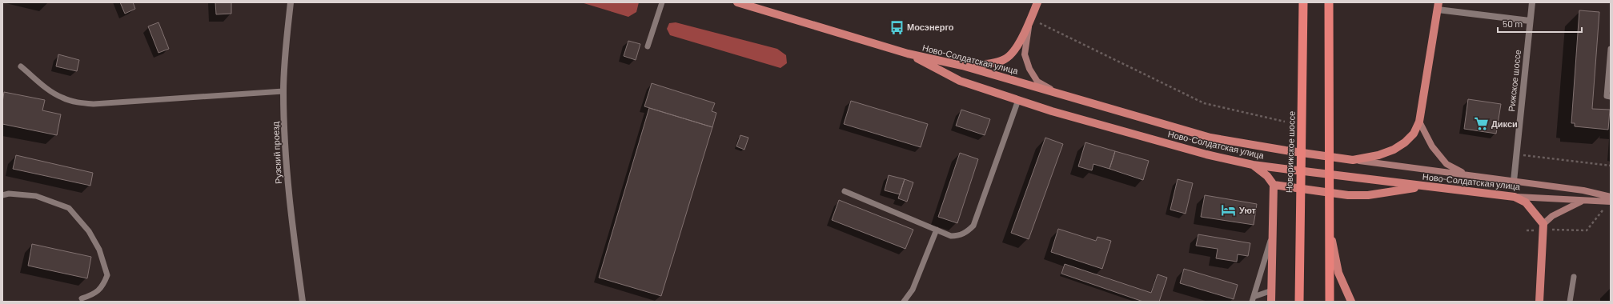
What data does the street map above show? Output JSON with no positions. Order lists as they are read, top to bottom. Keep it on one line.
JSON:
{"streets":{"highway":["Новорижское шоссе"],"main road":["Ново-Солдатская улица"],"street":["Рижское шоссе","Рузский проезд"]},"crossings":[["Ново-Солдатская улица","Рижское шоссе"]],"places":{"bus stop":["Мосэнерго"],"supermarket":["Дикси"],"hotel":["Уют"]},"scale_bar":"50 m"}
